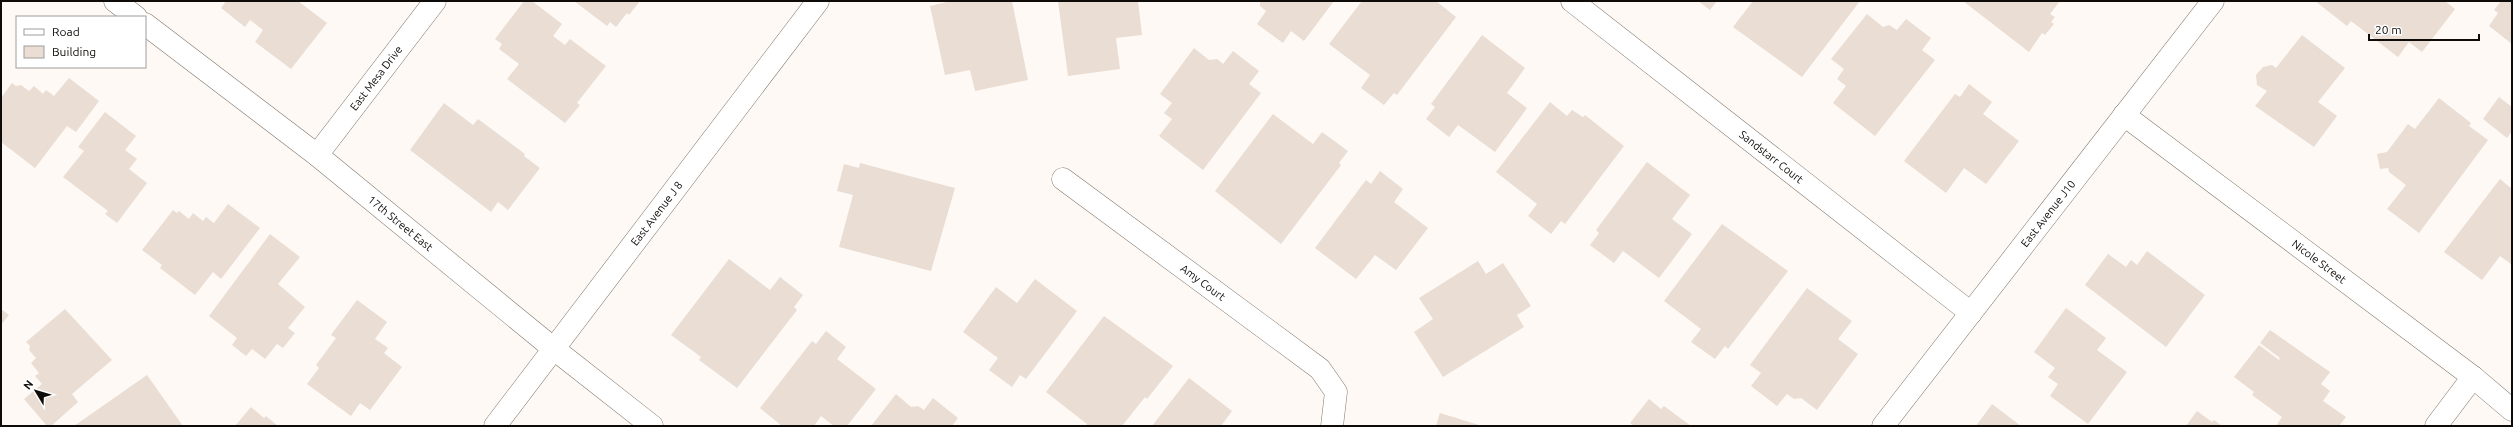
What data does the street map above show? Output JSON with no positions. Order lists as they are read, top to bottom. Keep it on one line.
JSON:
{"streets":{"street":["East Mesa Drive","Sandstarr Court","East Avenue J10","East Avenue J 8","17th Street East","Nicole Street","Amy Court"]},"crossings":[["East Mesa Drive","17th Street East"],["Sandstarr Court","East Avenue J10"],["East Avenue J10","Nicole Street"],["East Avenue J 8","17th Street East"]],"legend":["Road","Building"],"scale_bar":"20 m","north":"top left"}
